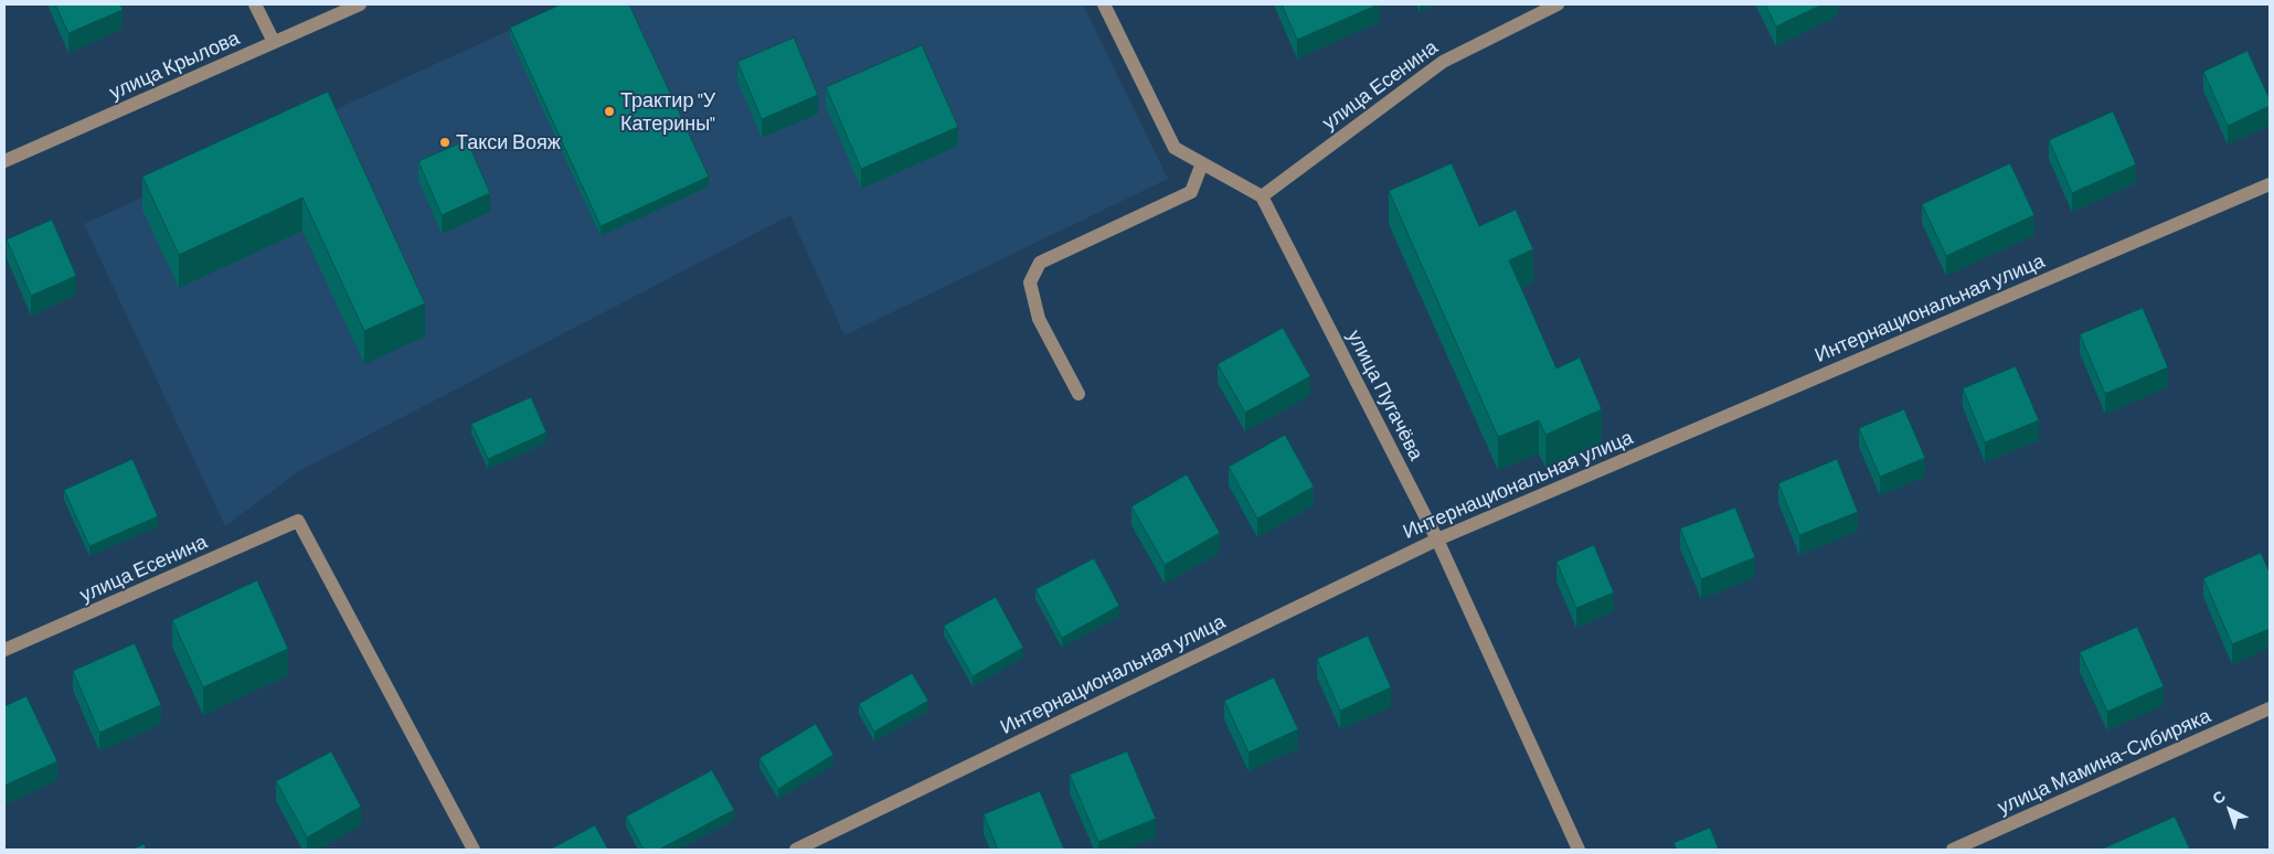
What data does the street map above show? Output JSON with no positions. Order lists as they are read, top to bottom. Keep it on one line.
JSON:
{"streets":{"street":["улица Крылова","улица Есенина","Интернациональная улица","улица Пугачёва","улица Мамина-Сибиряка"]},"crossings":[["улица Есенина","улица Пугачёва"],["Интернациональная улица","улица Пугачёва"]],"places":["Трактир \"У Катерины\"","Такси Вояж"],"north":"top left"}
